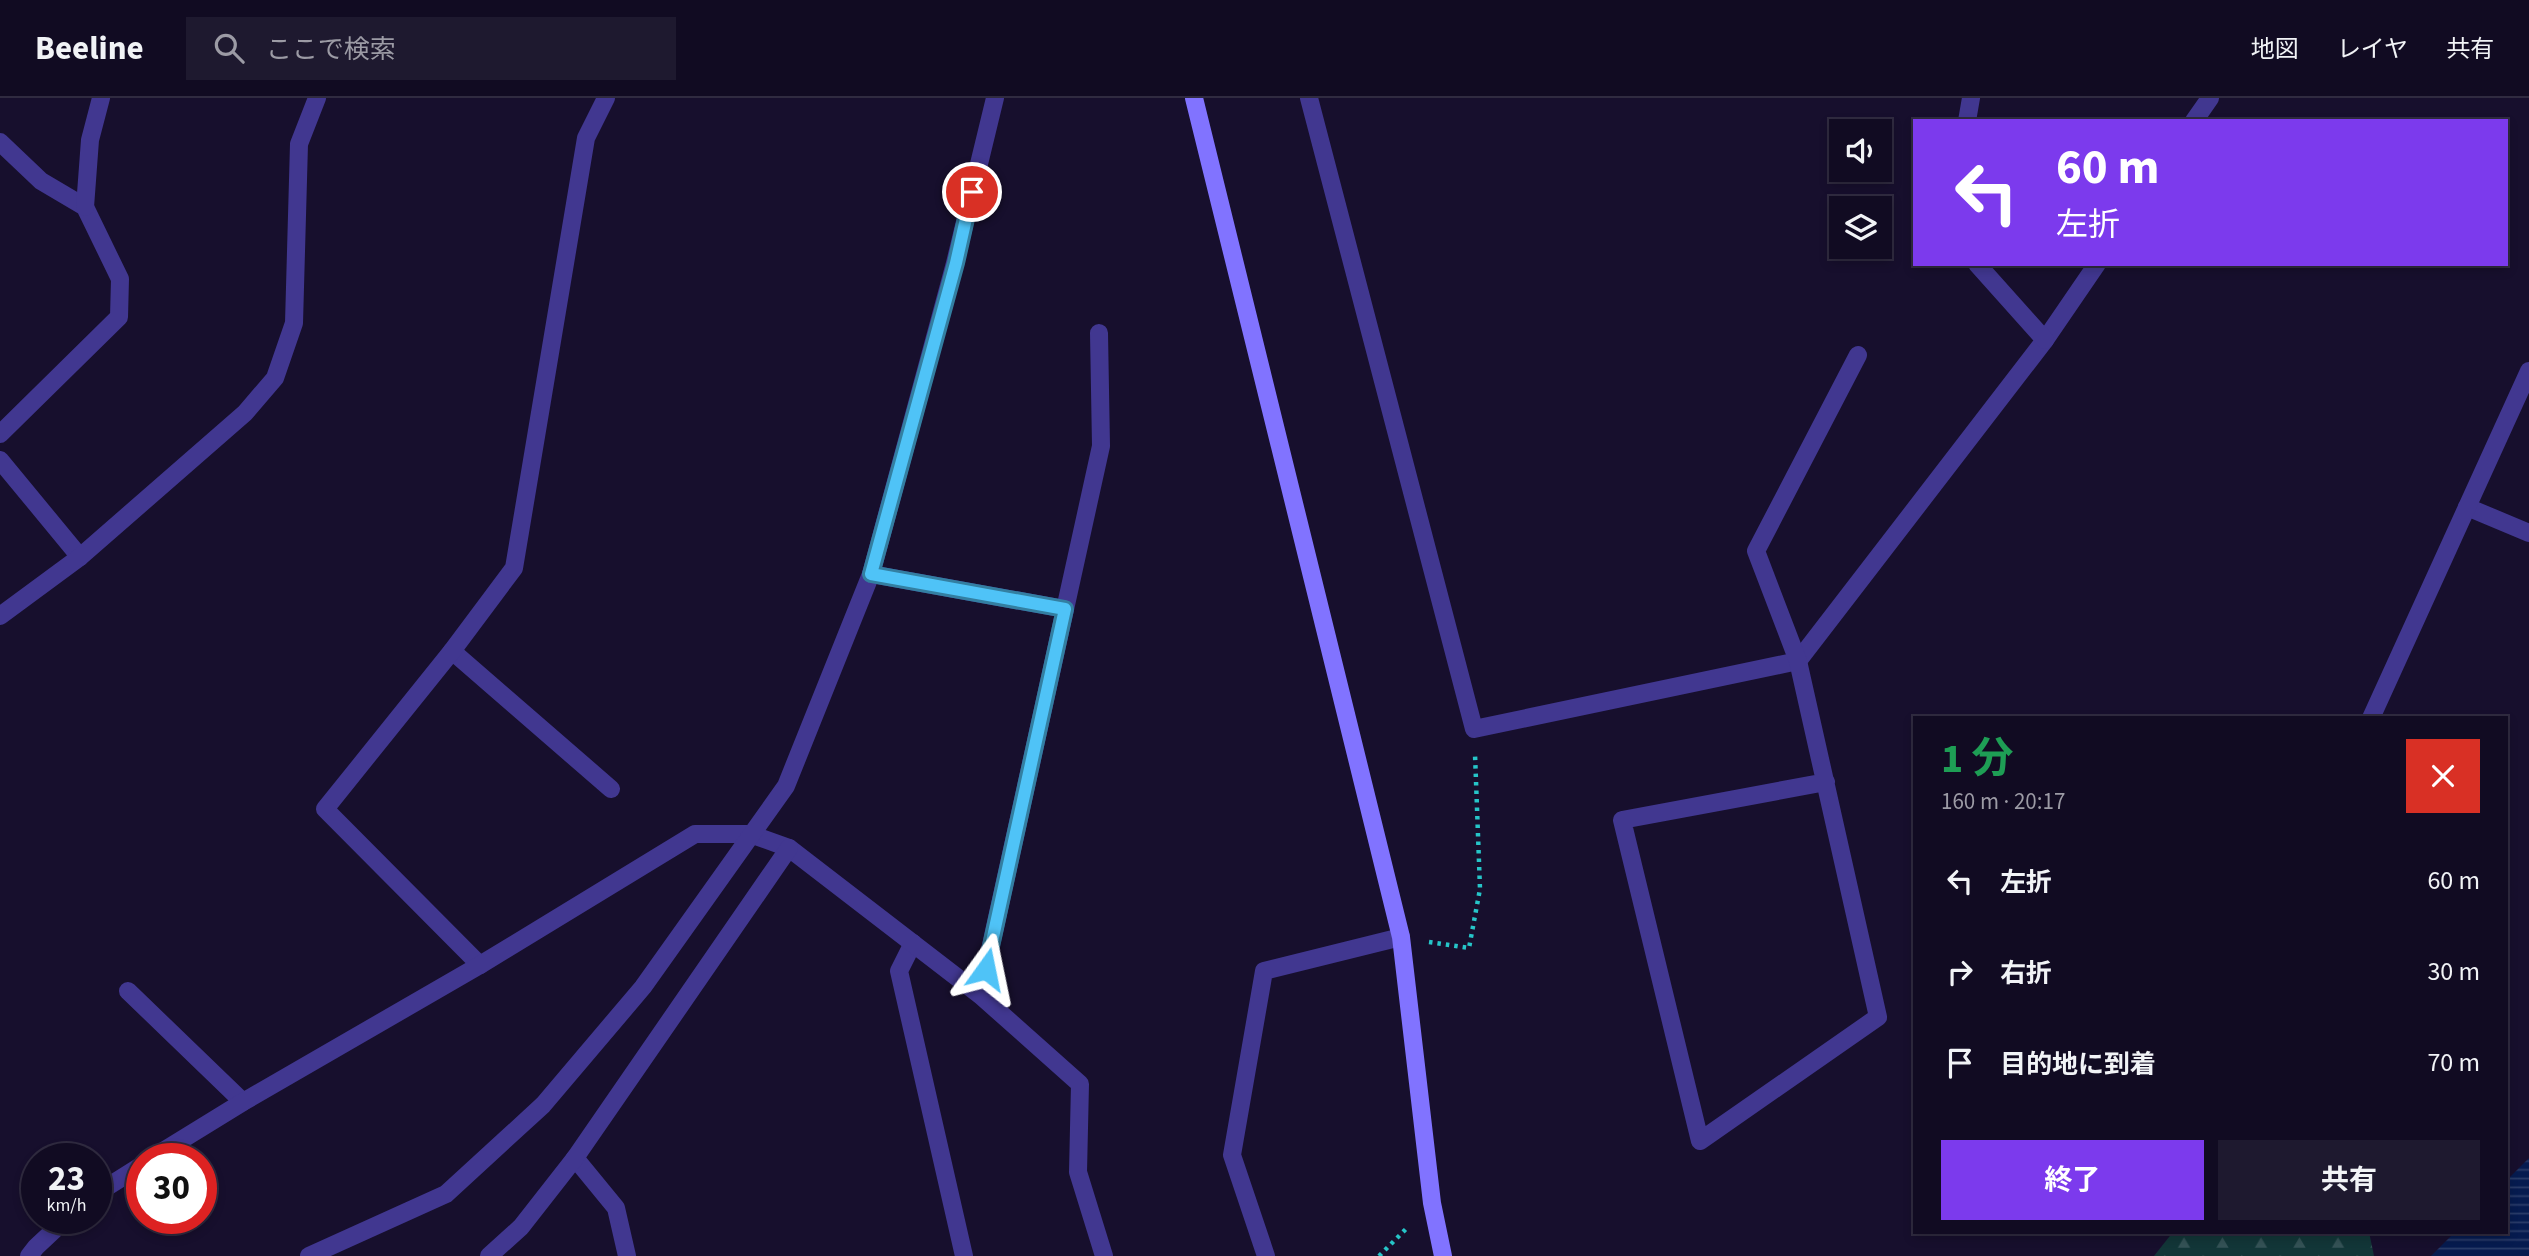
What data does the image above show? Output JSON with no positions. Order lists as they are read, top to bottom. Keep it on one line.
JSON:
{"page":{"header":"Beeline","search":"ここで検索","nav":["地図","レイヤ","共有"],"turn":["60 m","左折"],"heading":["1 分","160 m · 20:17"],"list":[{"name":"左折","value":"60 m"},{"name":"右折","value":"30 m"},{"name":"目的地に到着","value":"70 m"}],"buttons":["終了","共有"],"speed":"23 km/h","limit":"30"}}
